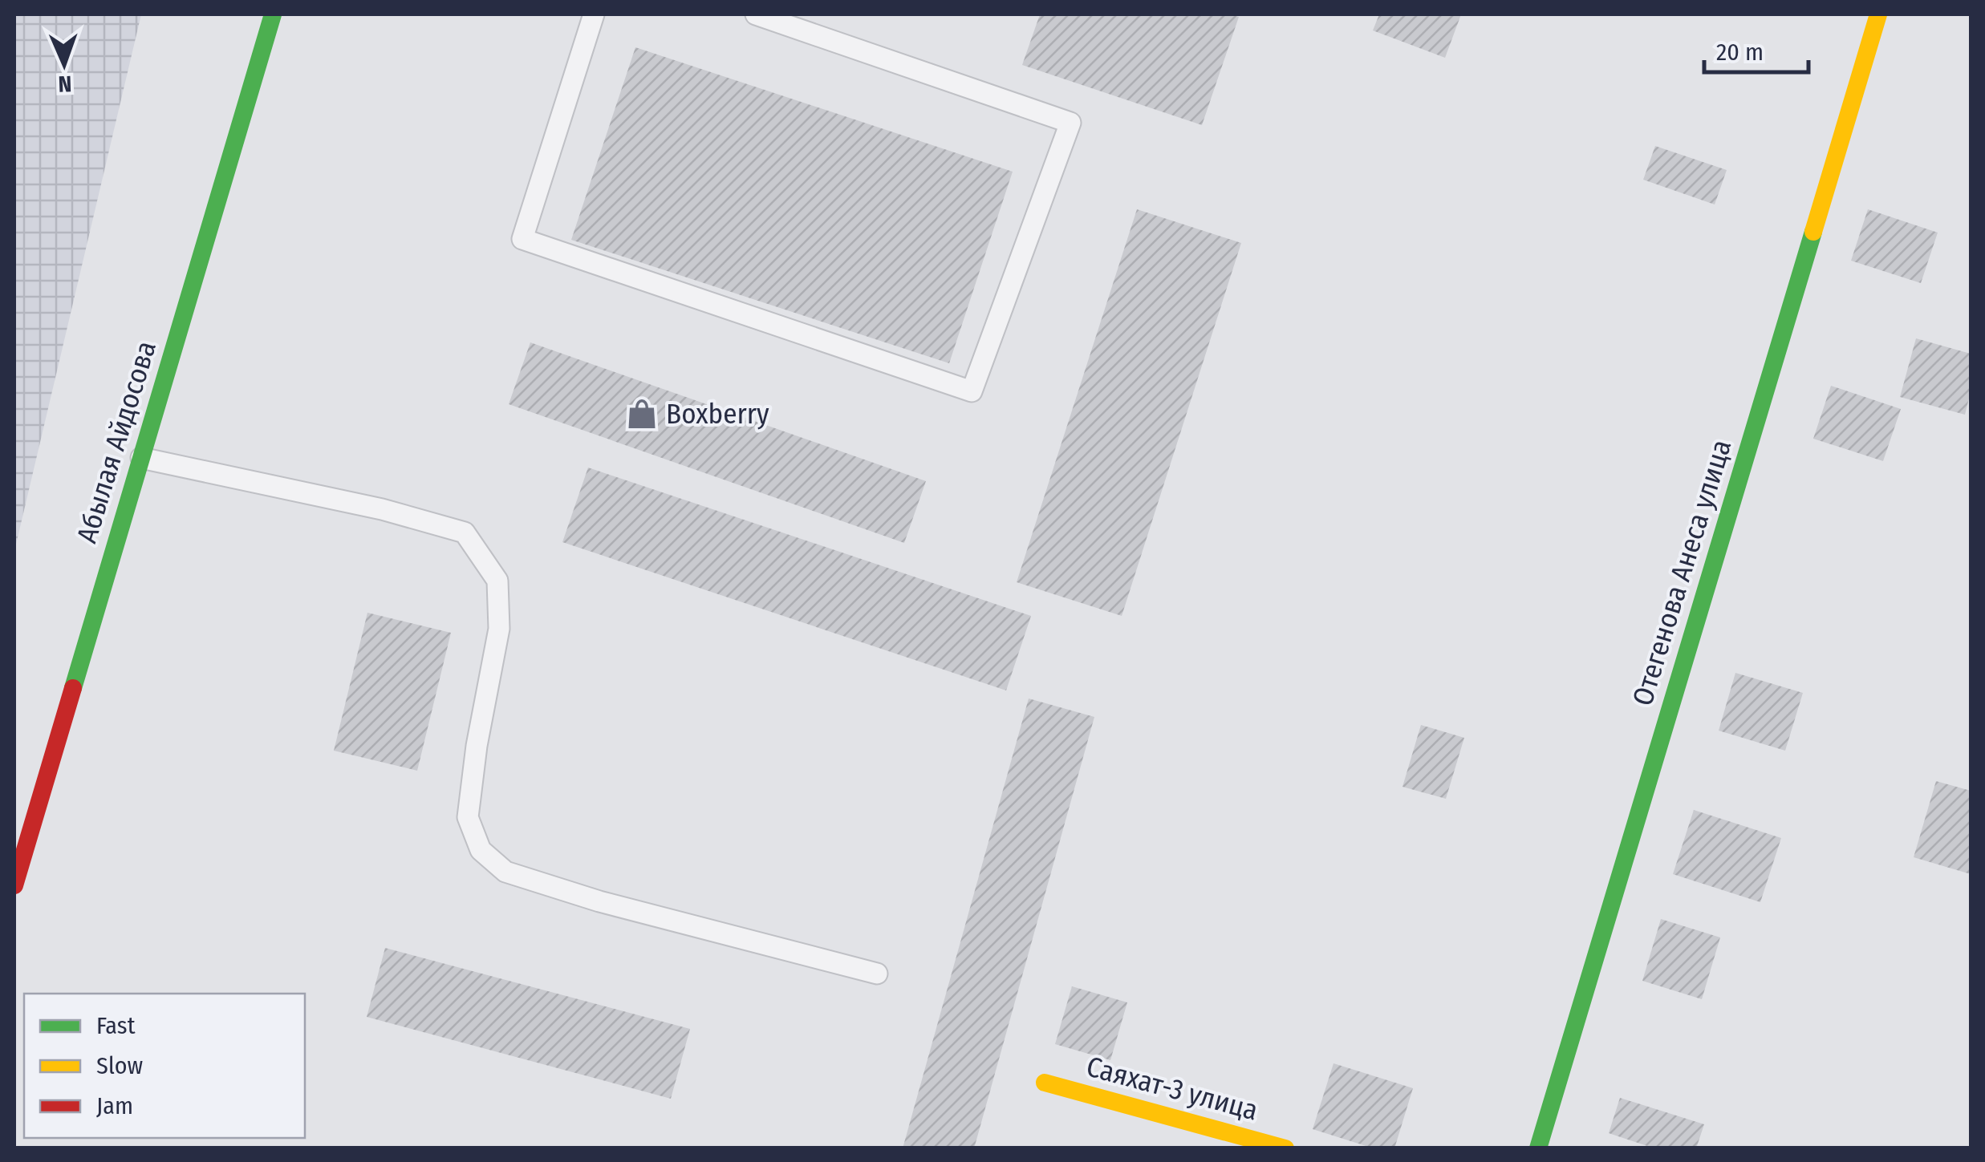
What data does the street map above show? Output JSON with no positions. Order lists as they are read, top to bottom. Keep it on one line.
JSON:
{"streets":{"street":["Абылая Айдосова","Отегенова Анеса улица","Саяхат-3 улица"]},"places":{"shop":["Boxberry"]},"legend":["Fast","Slow","Jam"],"scale_bar":"20 m","north":"bottom"}
